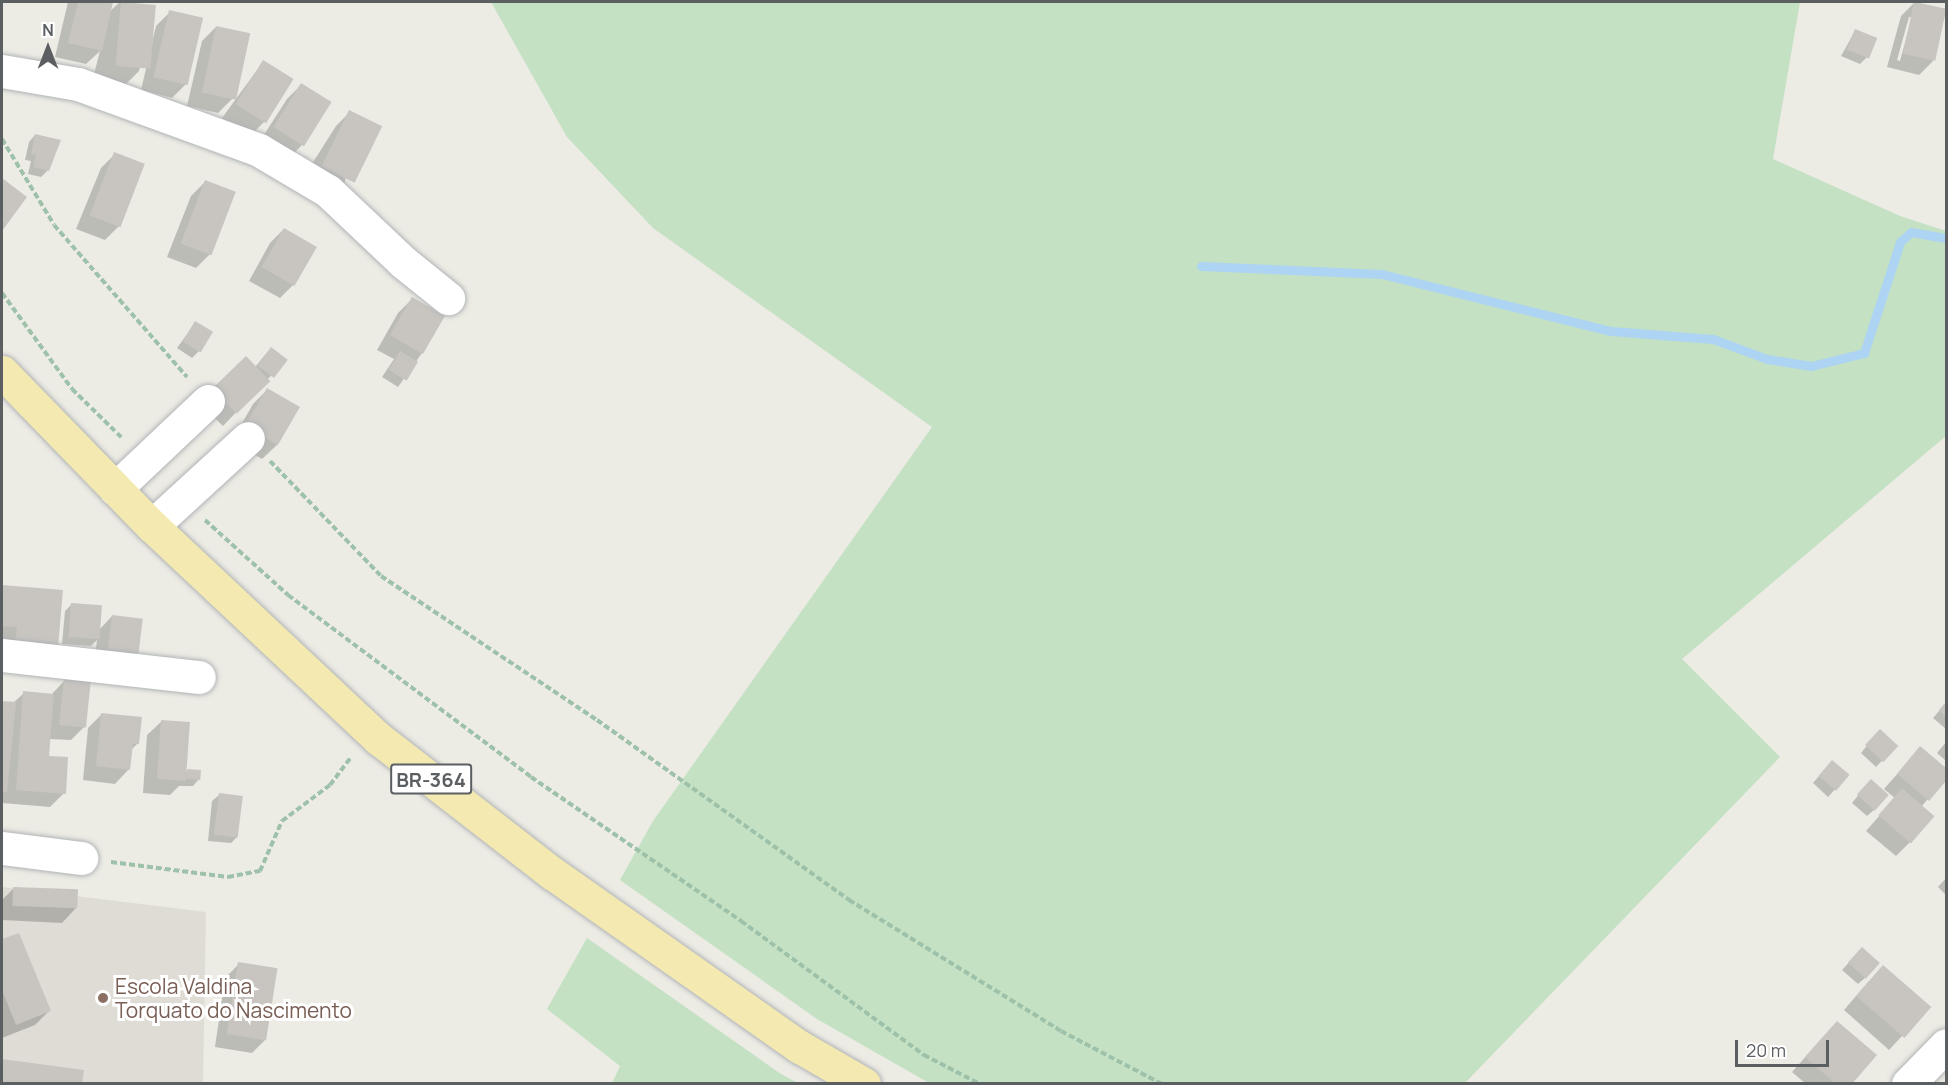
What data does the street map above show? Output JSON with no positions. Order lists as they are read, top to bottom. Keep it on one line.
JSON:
{"streets":{"main road":["BR-364"]},"places":["Escola Valdina Torquato do Nascimento"],"scale_bar":"20 m","north":"top"}
